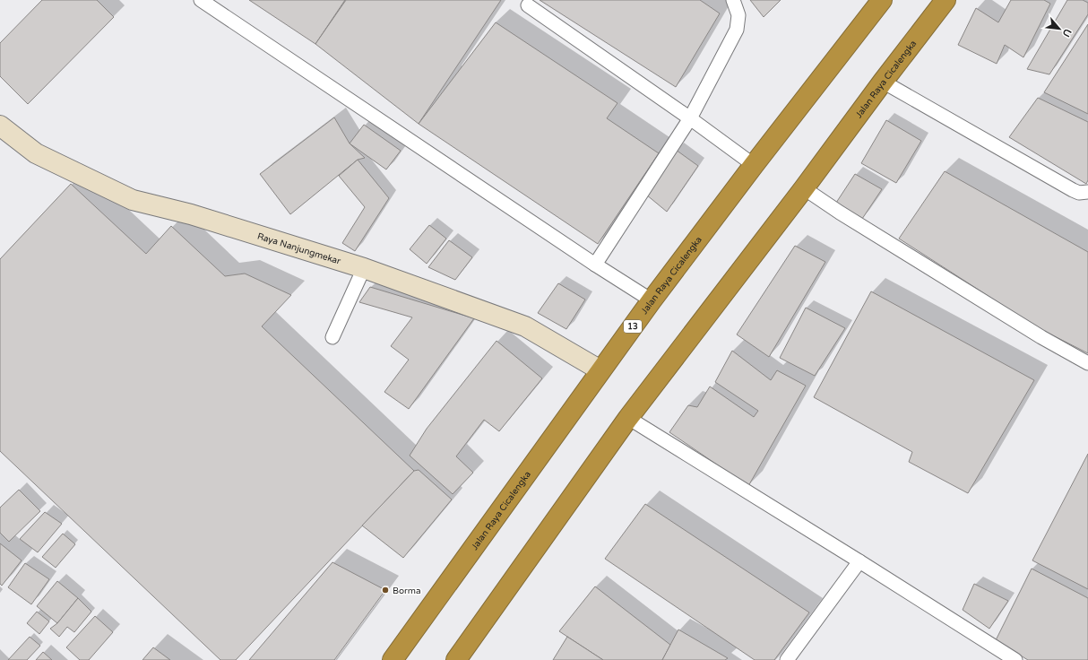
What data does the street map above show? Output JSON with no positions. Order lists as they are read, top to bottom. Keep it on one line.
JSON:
{"streets":{"highway":["Jalan Raya Cicalengka","13"],"street":["Raya Nanjungmekar"]},"crossings":[["Jalan Raya Cicalengka","Raya Nanjungmekar"]],"places":["Borma"],"north":"bottom right"}
